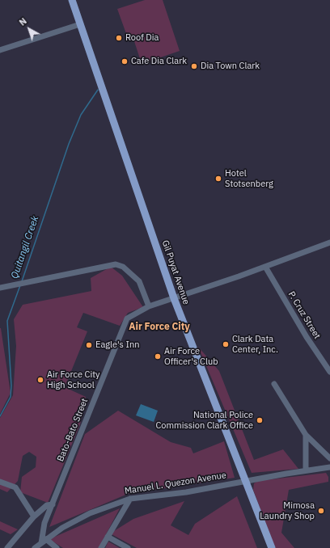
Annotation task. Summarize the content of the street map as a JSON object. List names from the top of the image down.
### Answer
{
  "streets": {
    "main road": ["Gil Puyat Avenue"],
    "street": ["P. Cruz Street", "Bato-Bato Street", "Manuel L. Quezon Avenue"]
  },
  "crossings": [
    ["Gil Puyat Avenue", "Bato-Bato Street"],
    ["Gil Puyat Avenue", "Manuel L. Quezon Avenue"],
    ["P. Cruz Street", "Bato-Bato Street"],
    ["Bato-Bato Street", "Manuel L. Quezon Avenue"]
  ],
  "districts": ["Air Force City"],
  "water": ["Quitangil Creek"],
  "places": [
    "Roof Dia",
    "Cafe Dia Clark",
    "Dia Town Clark",
    "Hotel Stotsenberg",
    "Clark Data Center, Inc.",
    "Eagle's Inn",
    "Air Force Officer's Club",
    "Air Force City High School",
    "National Police Commission Clark Office",
    "Mimosa Laundry Shop"
  ],
  "north": "top left"
}
